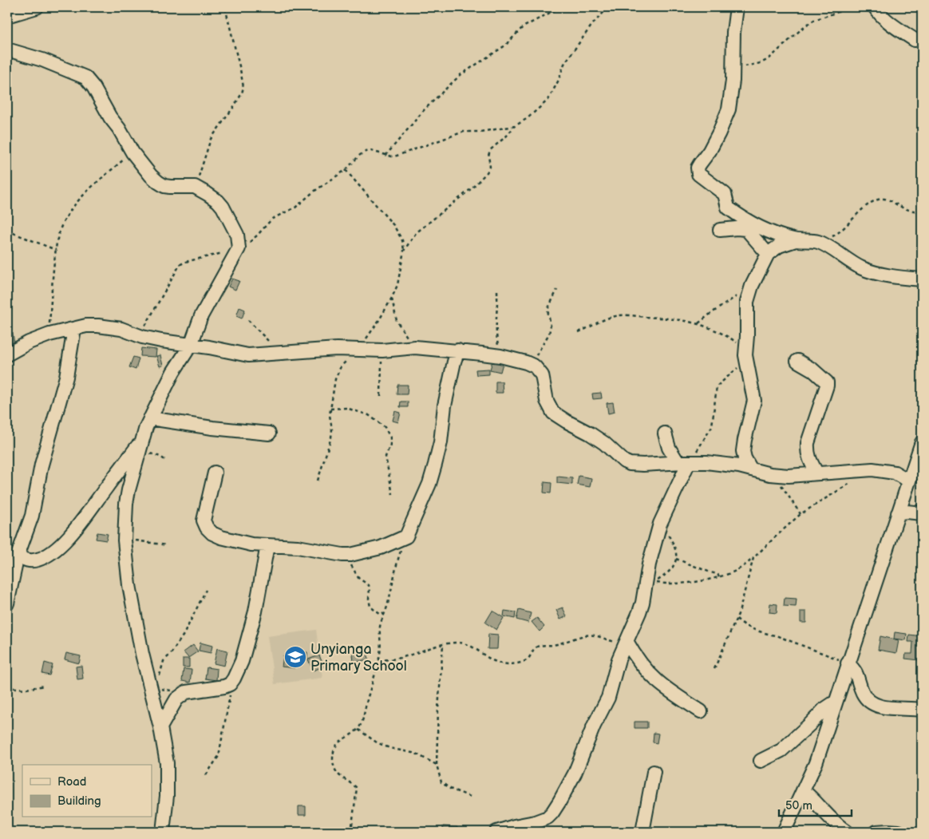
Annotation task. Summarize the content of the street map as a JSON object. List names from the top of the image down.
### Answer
{
  "places": {
    "school or university": ["Unyianga Primary School"]
  },
  "legend": ["Road", "Building"],
  "scale_bar": "50 m"
}
